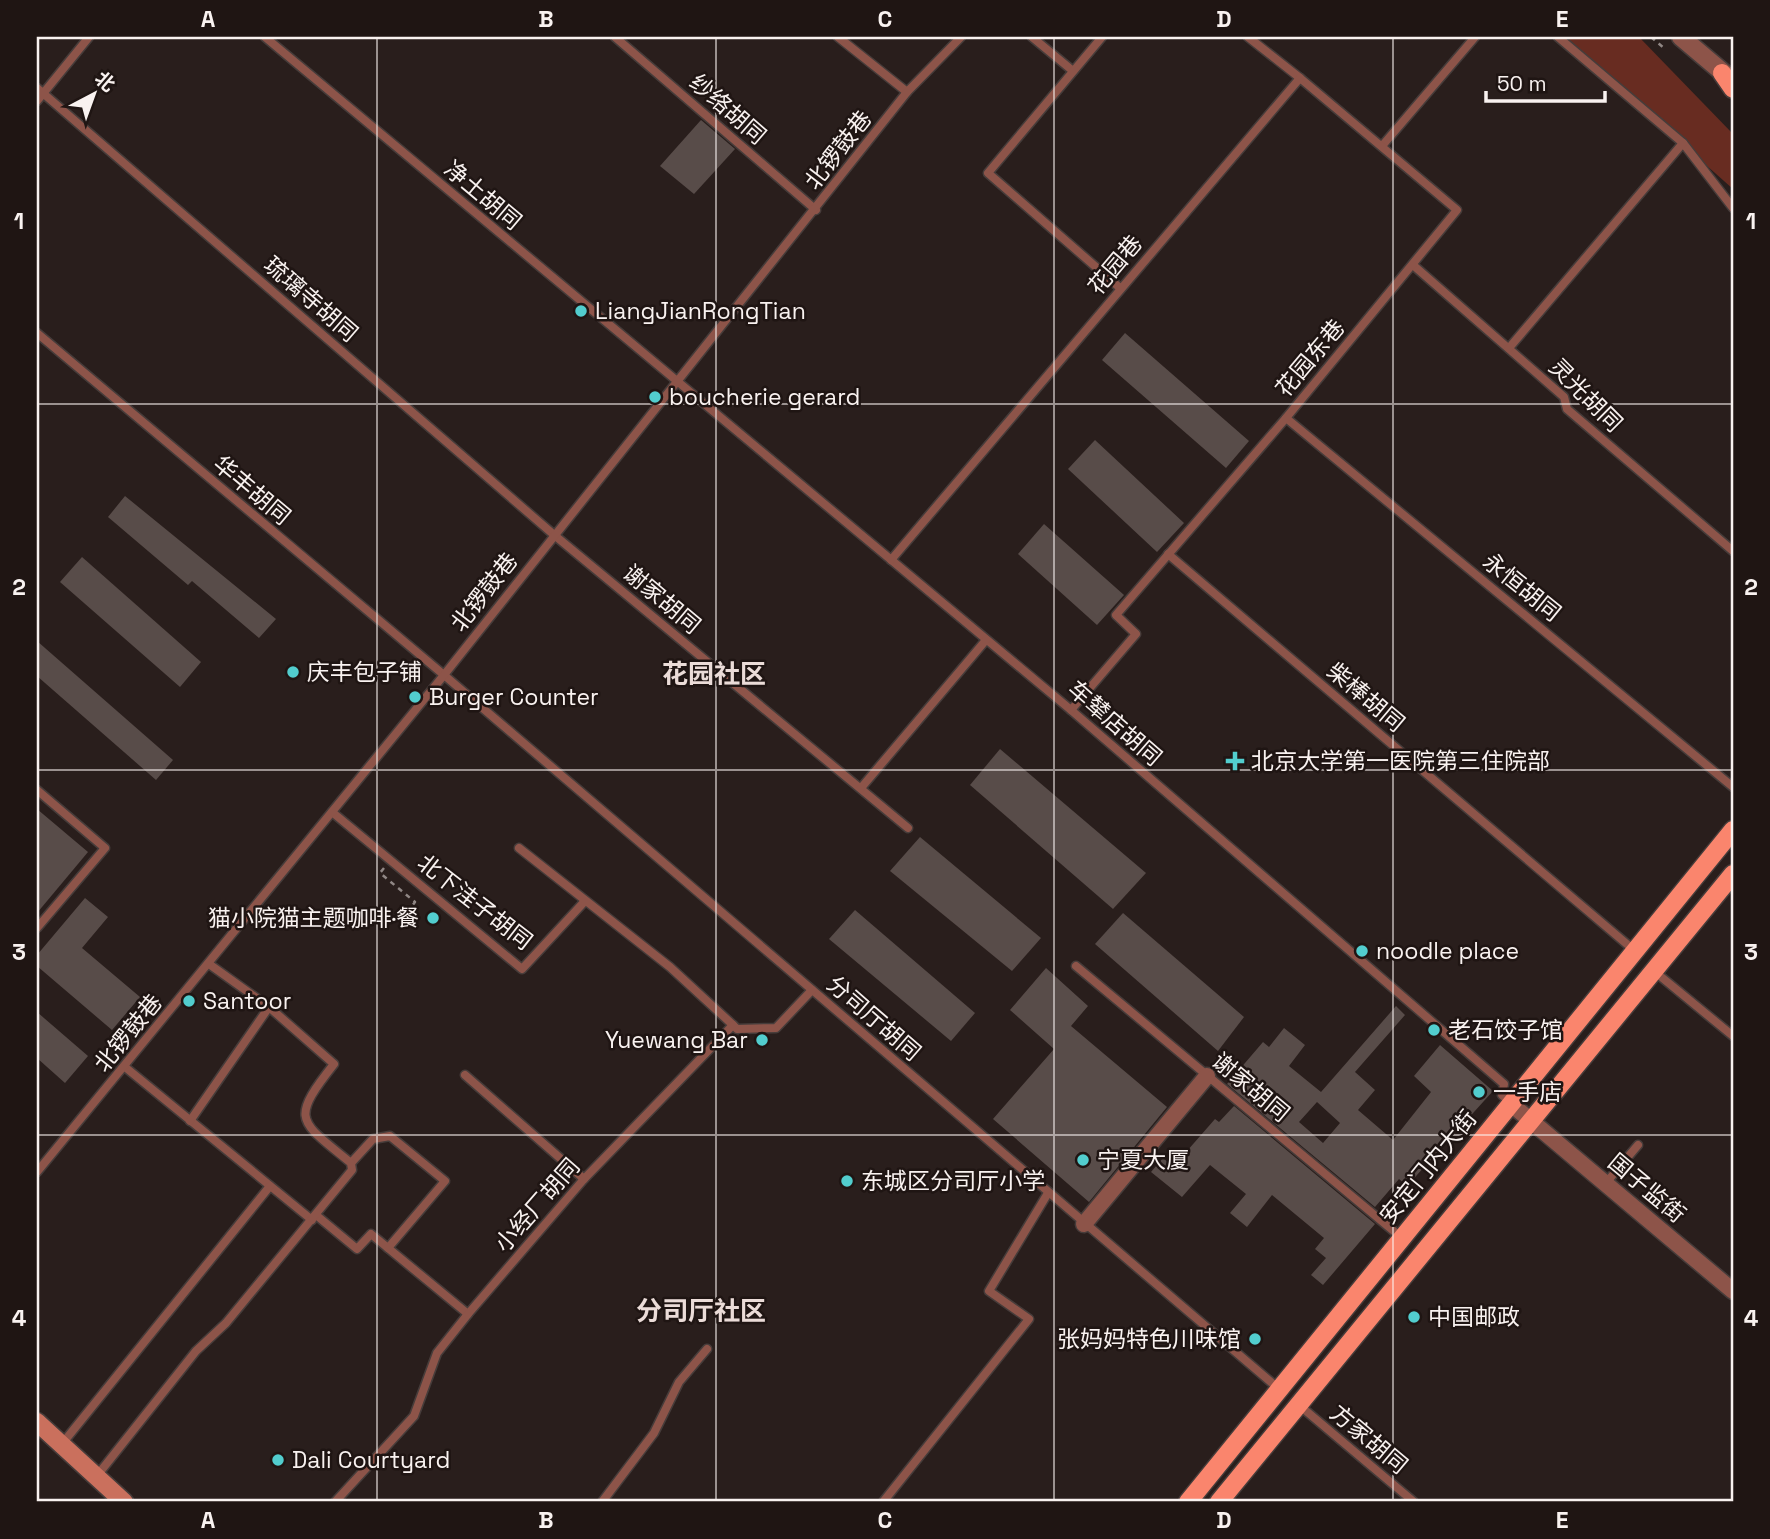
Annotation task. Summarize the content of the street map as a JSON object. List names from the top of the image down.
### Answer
{
  "streets": {
    "main road": ["安定门内大街"],
    "street": ["国子监街"],
    "lane": [
      "纱络胡同",
      "北锣鼓巷",
      "净土胡同",
      "花园巷",
      "琉璃寺胡同",
      "花园东巷",
      "灵光胡同",
      "华丰胡同",
      "永恒胡同",
      "谢家胡同",
      "柴棒胡同",
      "车辇店胡同",
      "北下洼子胡同",
      "分司厅胡同",
      "小经厂胡同",
      "方家胡同"
    ]
  },
  "crossings": [
    ["纱络胡同", "北锣鼓巷"],
    ["北锣鼓巷", "净土胡同"],
    ["北锣鼓巷", "琉璃寺胡同"],
    ["北锣鼓巷", "华丰胡同"],
    ["北锣鼓巷", "谢家胡同"],
    ["北锣鼓巷", "车辇店胡同"],
    ["北锣鼓巷", "北下洼子胡同"],
    ["北锣鼓巷", "分司厅胡同"],
    ["净土胡同", "车辇店胡同"],
    ["花园巷", "车辇店胡同"],
    ["琉璃寺胡同", "谢家胡同"],
    ["花园东巷", "灵光胡同"],
    ["花园东巷", "永恒胡同"],
    ["花园东巷", "柴棒胡同"],
    ["花园东巷", "车辇店胡同"],
    ["华丰胡同", "分司厅胡同"],
    ["谢家胡同", "安定门内大街"],
    ["柴棒胡同", "安定门内大街"],
    ["车辇店胡同", "安定门内大街"],
    ["车辇店胡同", "国子监街"],
    ["分司厅胡同", "安定门内大街"],
    ["安定门内大街", "国子监街"]
  ],
  "districts": ["花园社区", "分司厅社区"],
  "places": {
    "other": [
      "LiangJianRongTian",
      "boucherie gerard",
      "庆丰包子铺",
      "Burger Counter",
      "猫小院猫主题咖啡·餐",
      "noodle place",
      "Santoor",
      "老石饺子馆",
      "Yuewang Bar",
      "一手店",
      "宁夏大厦",
      "东城区分司厅小学",
      "中国邮政",
      "张妈妈特色川味馆",
      "Dali Courtyard"
    ],
    "health": ["北京大学第一医院第三住院部"]
  },
  "scale_bar": "50 m",
  "north": "top right",
  "grid": {
    "columns": [
      "A",
      "B",
      "C",
      "D",
      "E"
    ],
    "rows": [
      "1",
      "2",
      "3",
      "4"
    ]
  }
}
